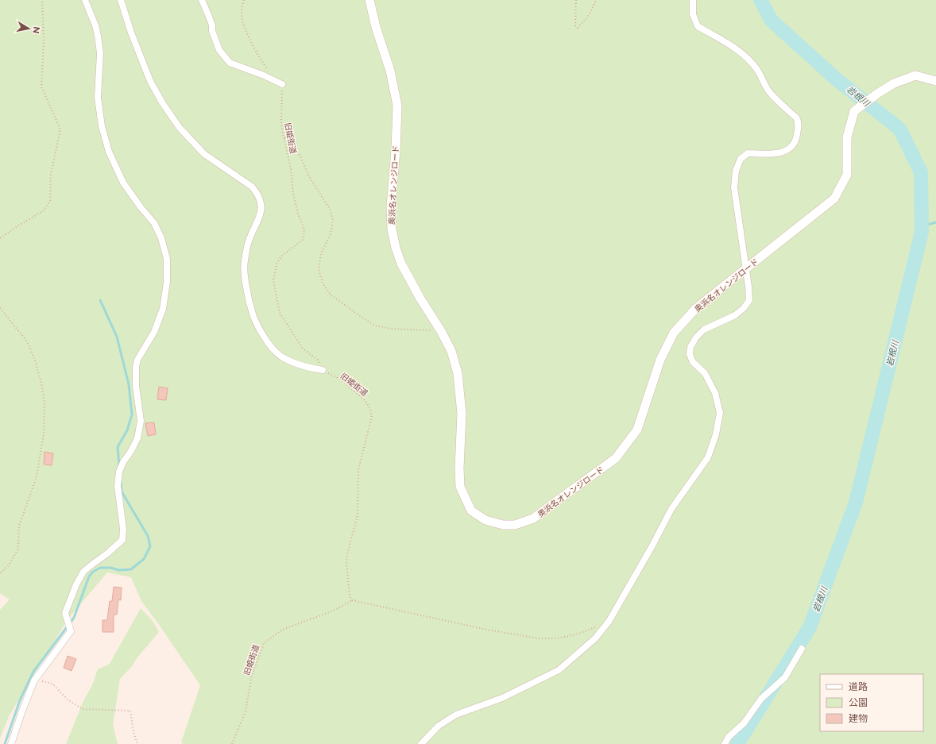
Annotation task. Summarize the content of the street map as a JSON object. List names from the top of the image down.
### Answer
{
  "streets": {
    "street": ["奥浜名オレンジロード"],
    "path": ["旧姫街道"]
  },
  "water": ["岩根川"],
  "legend": ["道路", "公園", "建物"],
  "north": "right"
}
